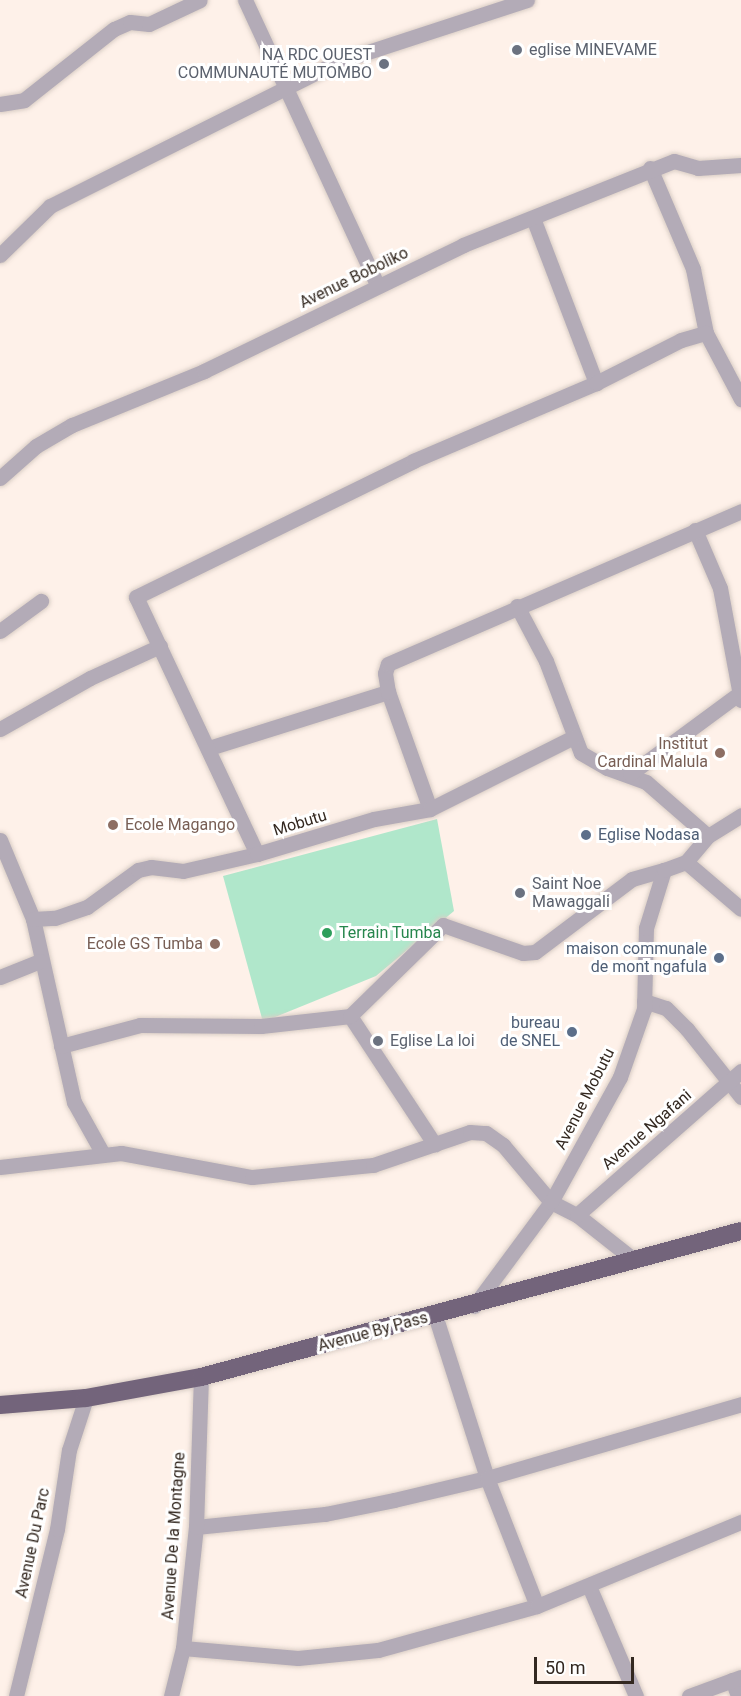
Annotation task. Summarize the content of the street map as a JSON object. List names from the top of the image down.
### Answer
{
  "streets": {
    "highway": ["Avenue By Pass"],
    "street": [
      "Avenue Boboliko",
      "Mobutu",
      "Avenue Mobutu",
      "Avenue Ngafani",
      "Avenue De la Montagne",
      "Avenue Du Parc"
    ]
  },
  "crossings": [
    ["Avenue Mobutu", "Avenue By Pass"],
    ["Avenue By Pass", "Avenue De la Montagne"],
    ["Avenue By Pass", "Avenue Du Parc"]
  ],
  "places": [
    "eglise MINEVAME",
    "NA RDC OUEST COMMUNAUTÉ MUTOMBO",
    "Institut Cardinal Malula",
    "Ecole Magango",
    "Eglise Nodasa",
    "Saint Noe Mawaggali",
    "Terrain Tumba",
    "Ecole GS Tumba",
    "maison communale de mont ngafula",
    "bureau de SNEL",
    "Eglise La loi"
  ],
  "scale_bar": "50 m"
}
